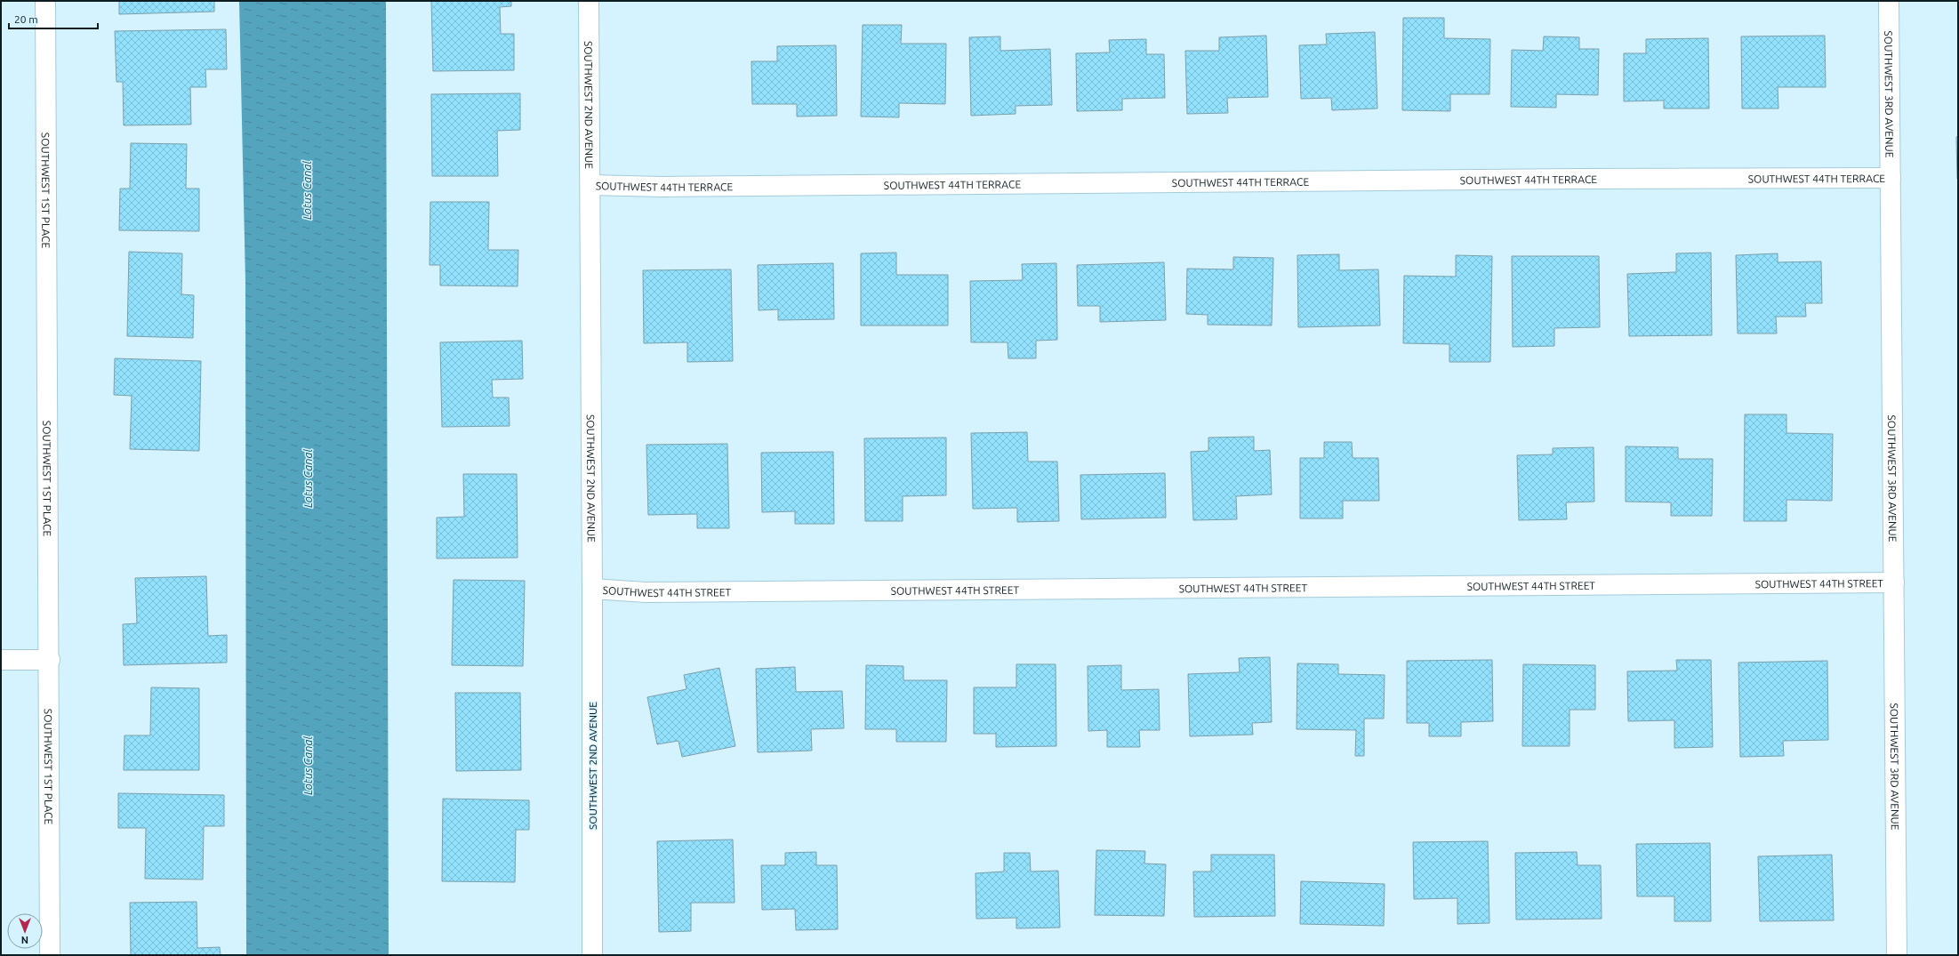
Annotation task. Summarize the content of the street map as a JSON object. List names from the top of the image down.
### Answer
{
  "streets": {
    "street": [
      "SOUTHWEST 3RD AVENUE",
      "SOUTHWEST 2ND AVENUE",
      "SOUTHWEST 44TH TERRACE",
      "SOUTHWEST 1ST PLACE",
      "SOUTHWEST 44TH STREET"
    ]
  },
  "crossings": [
    ["SOUTHWEST 3RD AVENUE", "SOUTHWEST 44TH TERRACE"],
    ["SOUTHWEST 3RD AVENUE", "SOUTHWEST 44TH STREET"],
    ["SOUTHWEST 2ND AVENUE", "SOUTHWEST 44TH TERRACE"],
    ["SOUTHWEST 2ND AVENUE", "SOUTHWEST 44TH STREET"]
  ],
  "water": ["Lotus Canal"],
  "scale_bar": "20 m",
  "north": "bottom"
}
